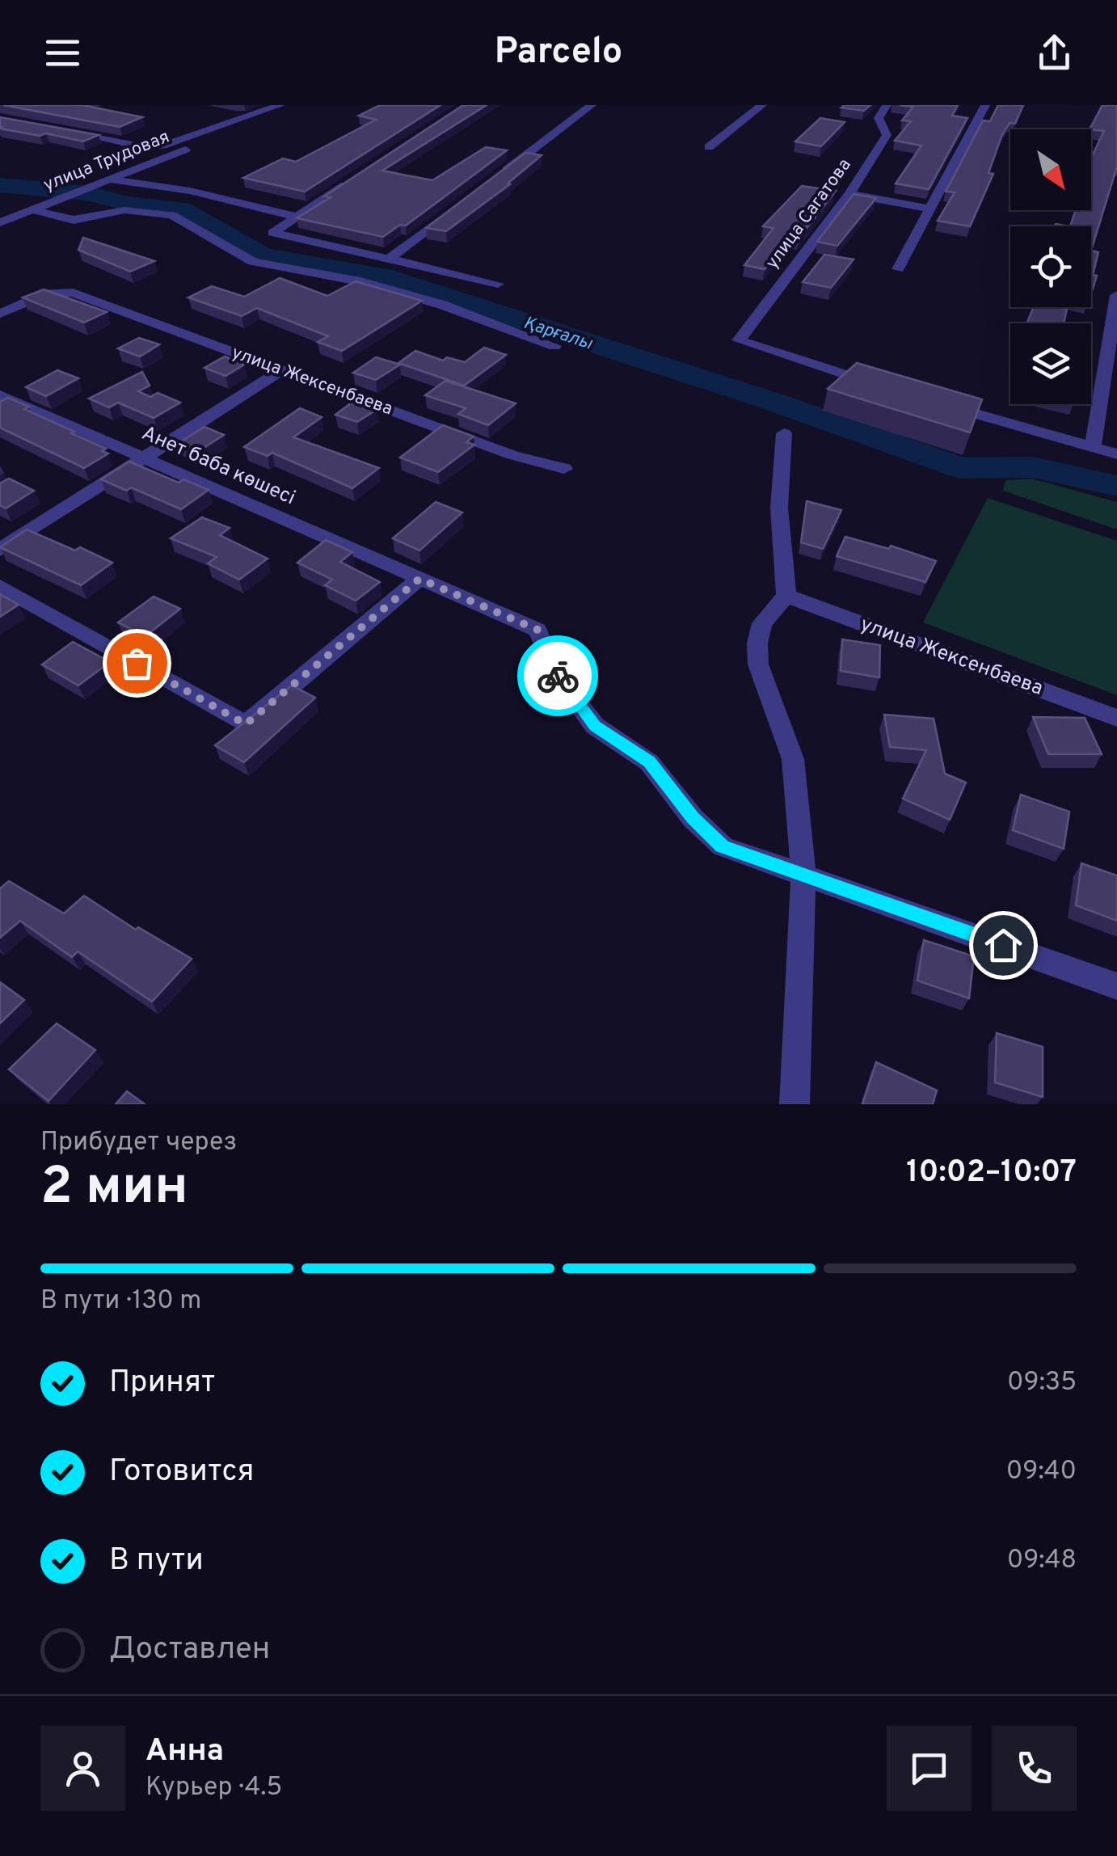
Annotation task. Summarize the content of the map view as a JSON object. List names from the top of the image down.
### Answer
{
  "streets": {
    "street": [
      "улица Трудовая",
      "улица Сагатова",
      "улица Жексенбаева",
      "Анет баба көшесі"
    ]
  },
  "water": ["Қарғалы"],
  "north": "bottom right",
  "page": {
    "header": "Parcelo",
    "heading": ["2 мин", "Прибудет через", "10:02–10:07"],
    "panel": ["Анна", "Курьер · 4.5"],
    "bar": "В пути · 130 m",
    "list": [
      ["Принят", "09:35"],
      ["Готовится", "09:40"],
      ["В пути", "09:48"],
      "Доставлен"
    ]
  }
}
